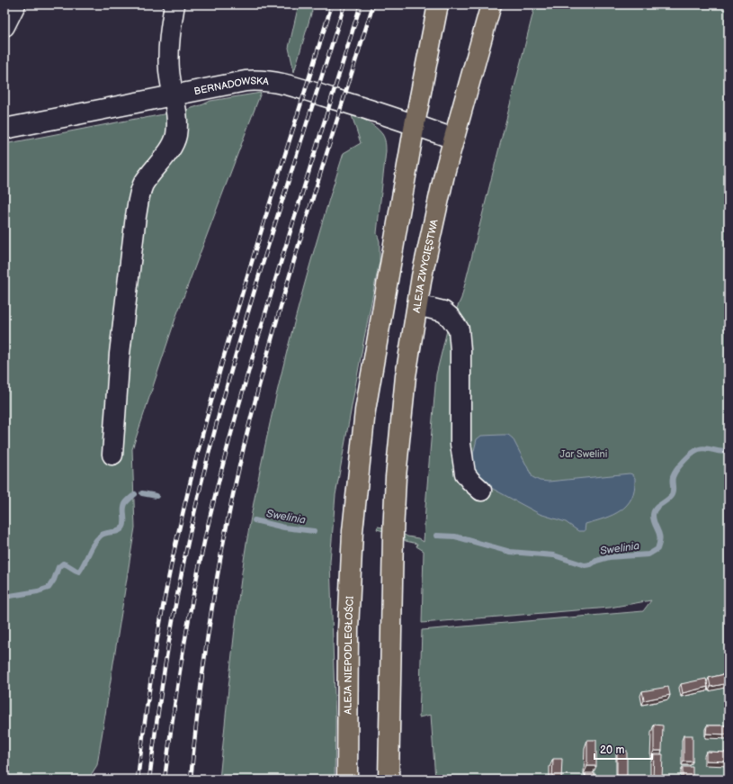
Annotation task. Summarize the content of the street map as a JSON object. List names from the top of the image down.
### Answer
{
  "streets": {
    "main road": ["ALEJA ZWYCIĘSTWA", "ALEJA NIEPODLEGŁOŚCI"],
    "street": ["BERNADOWSKA"]
  },
  "crossings": [
    ["BERNADOWSKA", "ALEJA ZWYCIĘSTWA"],
    ["BERNADOWSKA", "ALEJA NIEPODLEGŁOŚCI"]
  ],
  "water": ["Swelinia"],
  "parks": ["Jar Swelini"],
  "scale_bar": "20 m"
}
